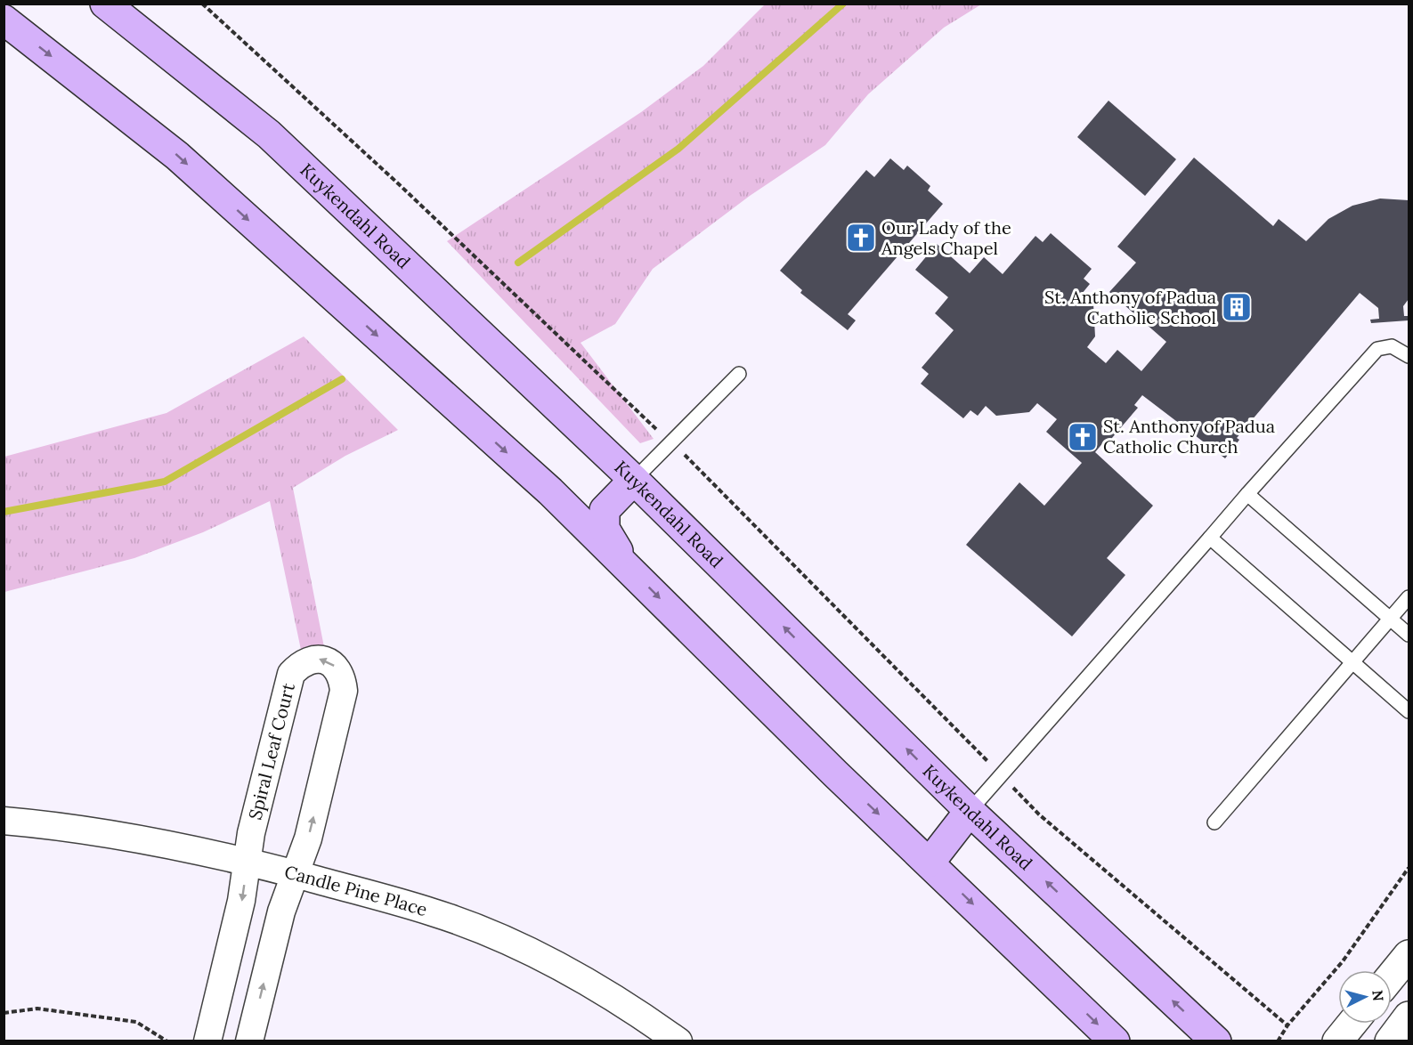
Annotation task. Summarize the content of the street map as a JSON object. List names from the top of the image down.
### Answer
{
  "streets": {
    "main road": ["Kuykendahl Road"],
    "street": ["Spiral Leaf Court", "Candle Pine Place"]
  },
  "crossings": [
    ["Spiral Leaf Court", "Candle Pine Place"]
  ],
  "places": {
    "church": ["Our Lady of the Angels Chapel", "St. Anthony of Padua Catholic Church"],
    "building": ["St. Anthony of Padua Catholic School"]
  },
  "north": "right"
}
